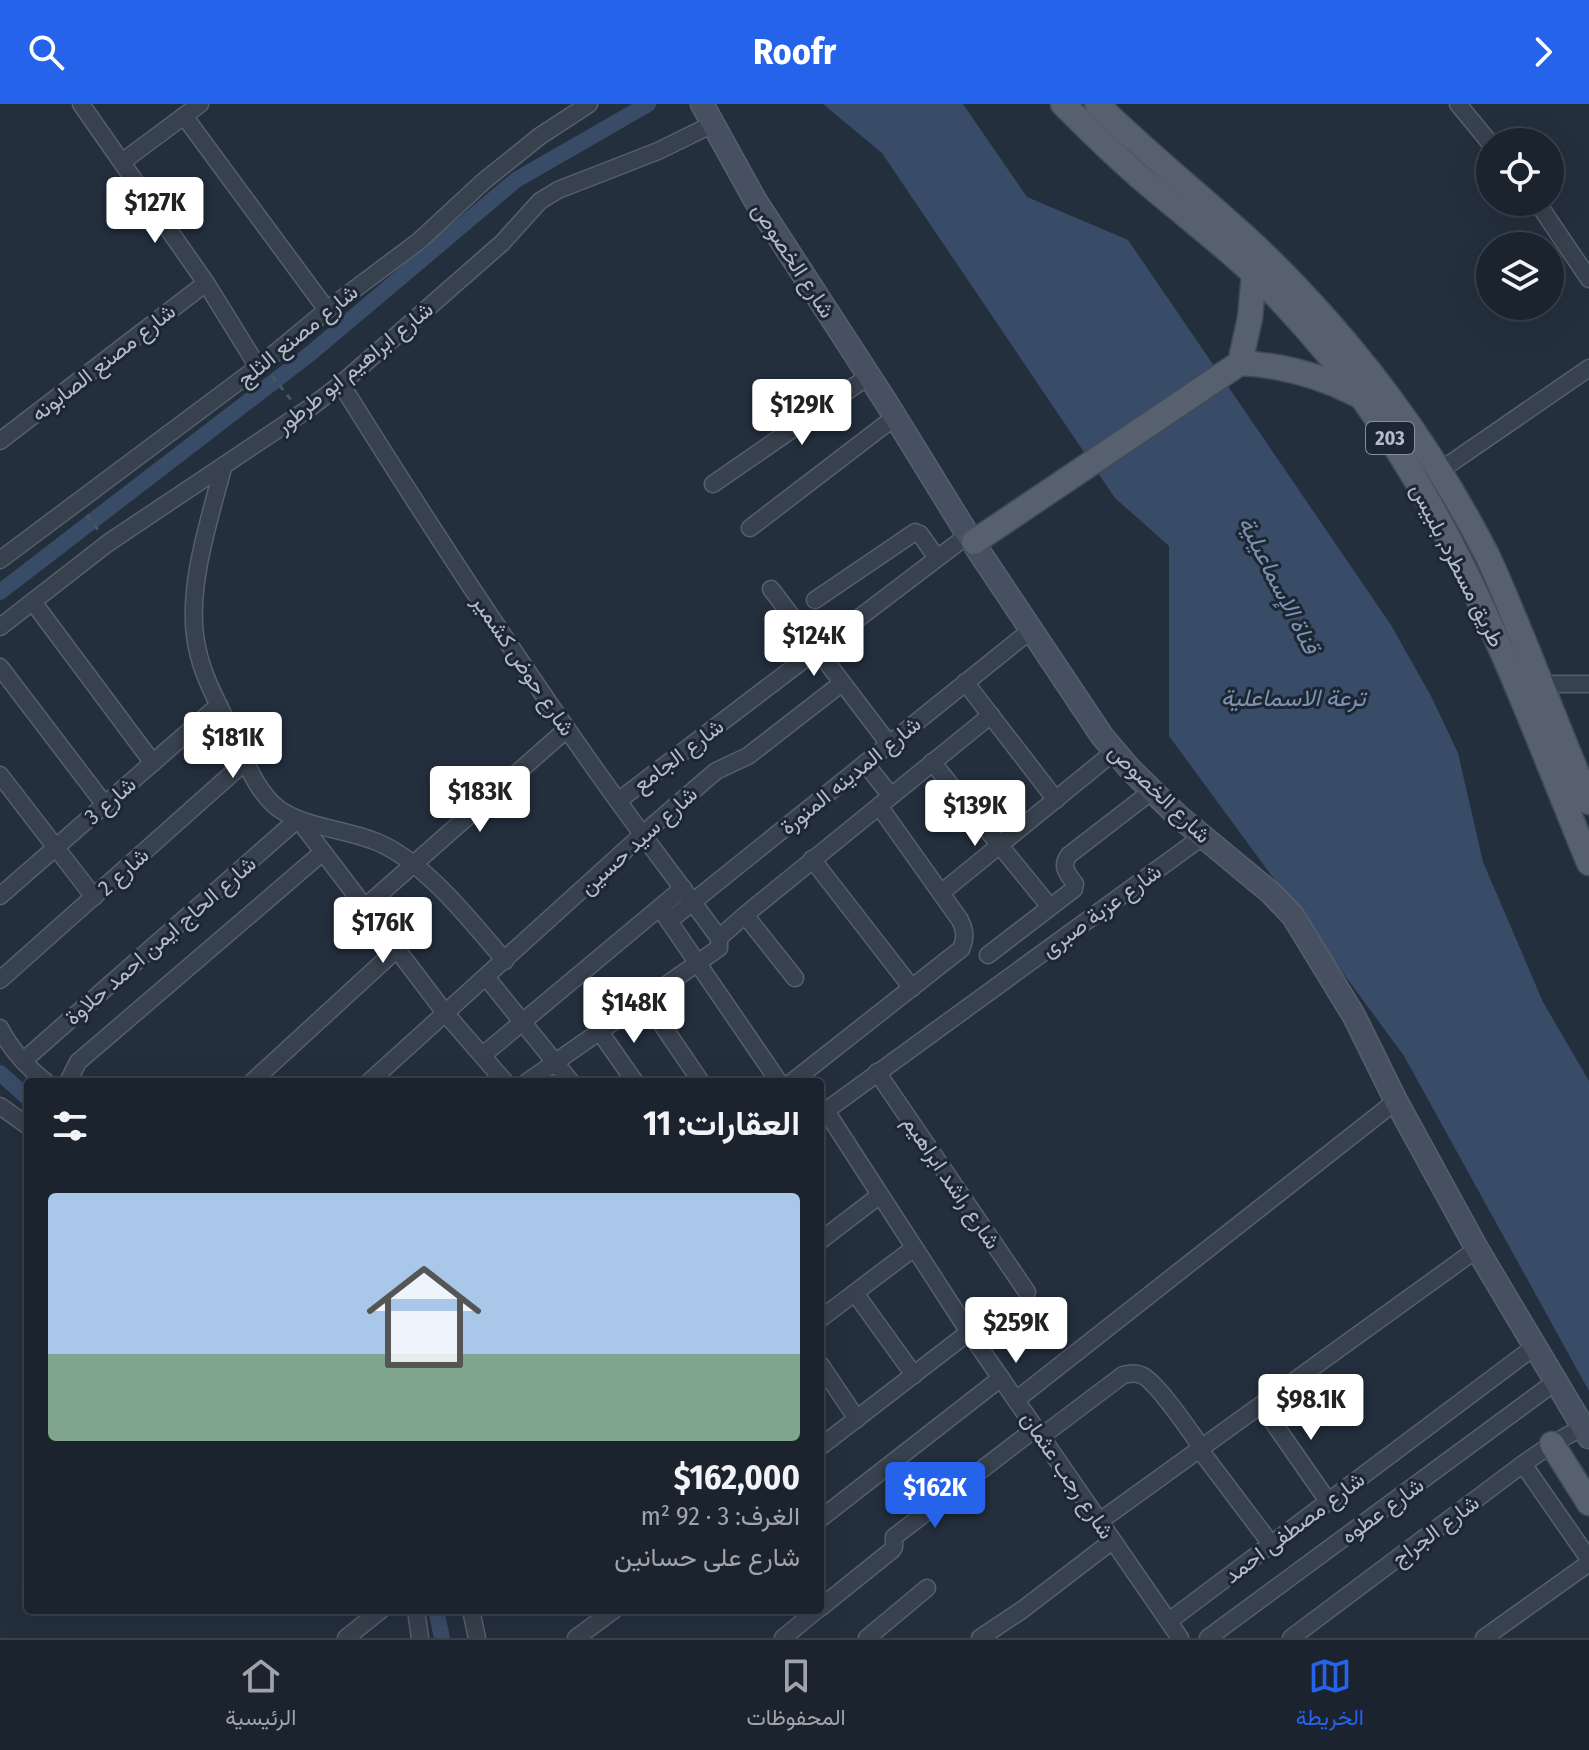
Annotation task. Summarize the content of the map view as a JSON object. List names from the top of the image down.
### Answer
{
  "streets": {
    "main road": ["شارع الخصوص", "203", "طريق مسطرد, بلبيس"],
    "street": [
      "شارع مصنع الثلج",
      "شارع مصنع الصابونه",
      "شارع ابراهيم ابو طرطور",
      "شارع حوض كشمير",
      "شارع الجامع",
      "شارع المدينه المنورة",
      "شارع 3",
      "شارع سيد حسين",
      "شارع 2",
      "شارع عزبة صبرى",
      "شارع الحاج ايمن احمد حلاوة",
      "شارع راشد ابراهيم",
      "شارع رجب عثمان",
      "شارع عطوه",
      "شارع مصطفى احمد",
      "شارع الجراج"
    ]
  },
  "crossings": [
    ["شارع الخصوص", "شارع ابراهيم ابو طرطور"],
    ["شارع الخصوص", "شارع الجامع"],
    ["شارع الخصوص", "شارع المدينه المنورة"],
    ["شارع الخصوص", "شارع عزبة صبرى"],
    ["شارع الخصوص", "شارع عطوه"],
    ["شارع الخصوص", "شارع مصطفى احمد"],
    ["شارع الخصوص", "شارع الجراج"],
    ["شارع ابراهيم ابو طرطور", "شارع حوض كشمير"],
    ["شارع حوض كشمير", "شارع الجامع"],
    ["شارع حوض كشمير", "شارع المدينه المنورة"],
    ["شارع حوض كشمير", "شارع سيد حسين"],
    ["شارع عزبة صبرى", "شارع راشد ابراهيم"],
    ["شارع رجب عثمان", "شارع مصطفى احمد"]
  ],
  "water": ["قناة الإسماعيلية", "ترعة الاسماعلية"],
  "page": {
    "header": "Roofr",
    "price": [
      "$127K",
      "$129K",
      "$124K",
      "$181K",
      "$183K",
      "$139K",
      "$176K",
      "$148K",
      "$259K",
      "$98.1K",
      "$162K"
    ],
    "heading": "العقارات: 11",
    "list": [
      {
        "name": "$162,000",
        "note": "الغرف: 3 · 92 m² · شارع على حسانين"
      }
    ],
    "tabs": ["الخريطة", "المحفوظات", "الرئيسية"]
  }
}
